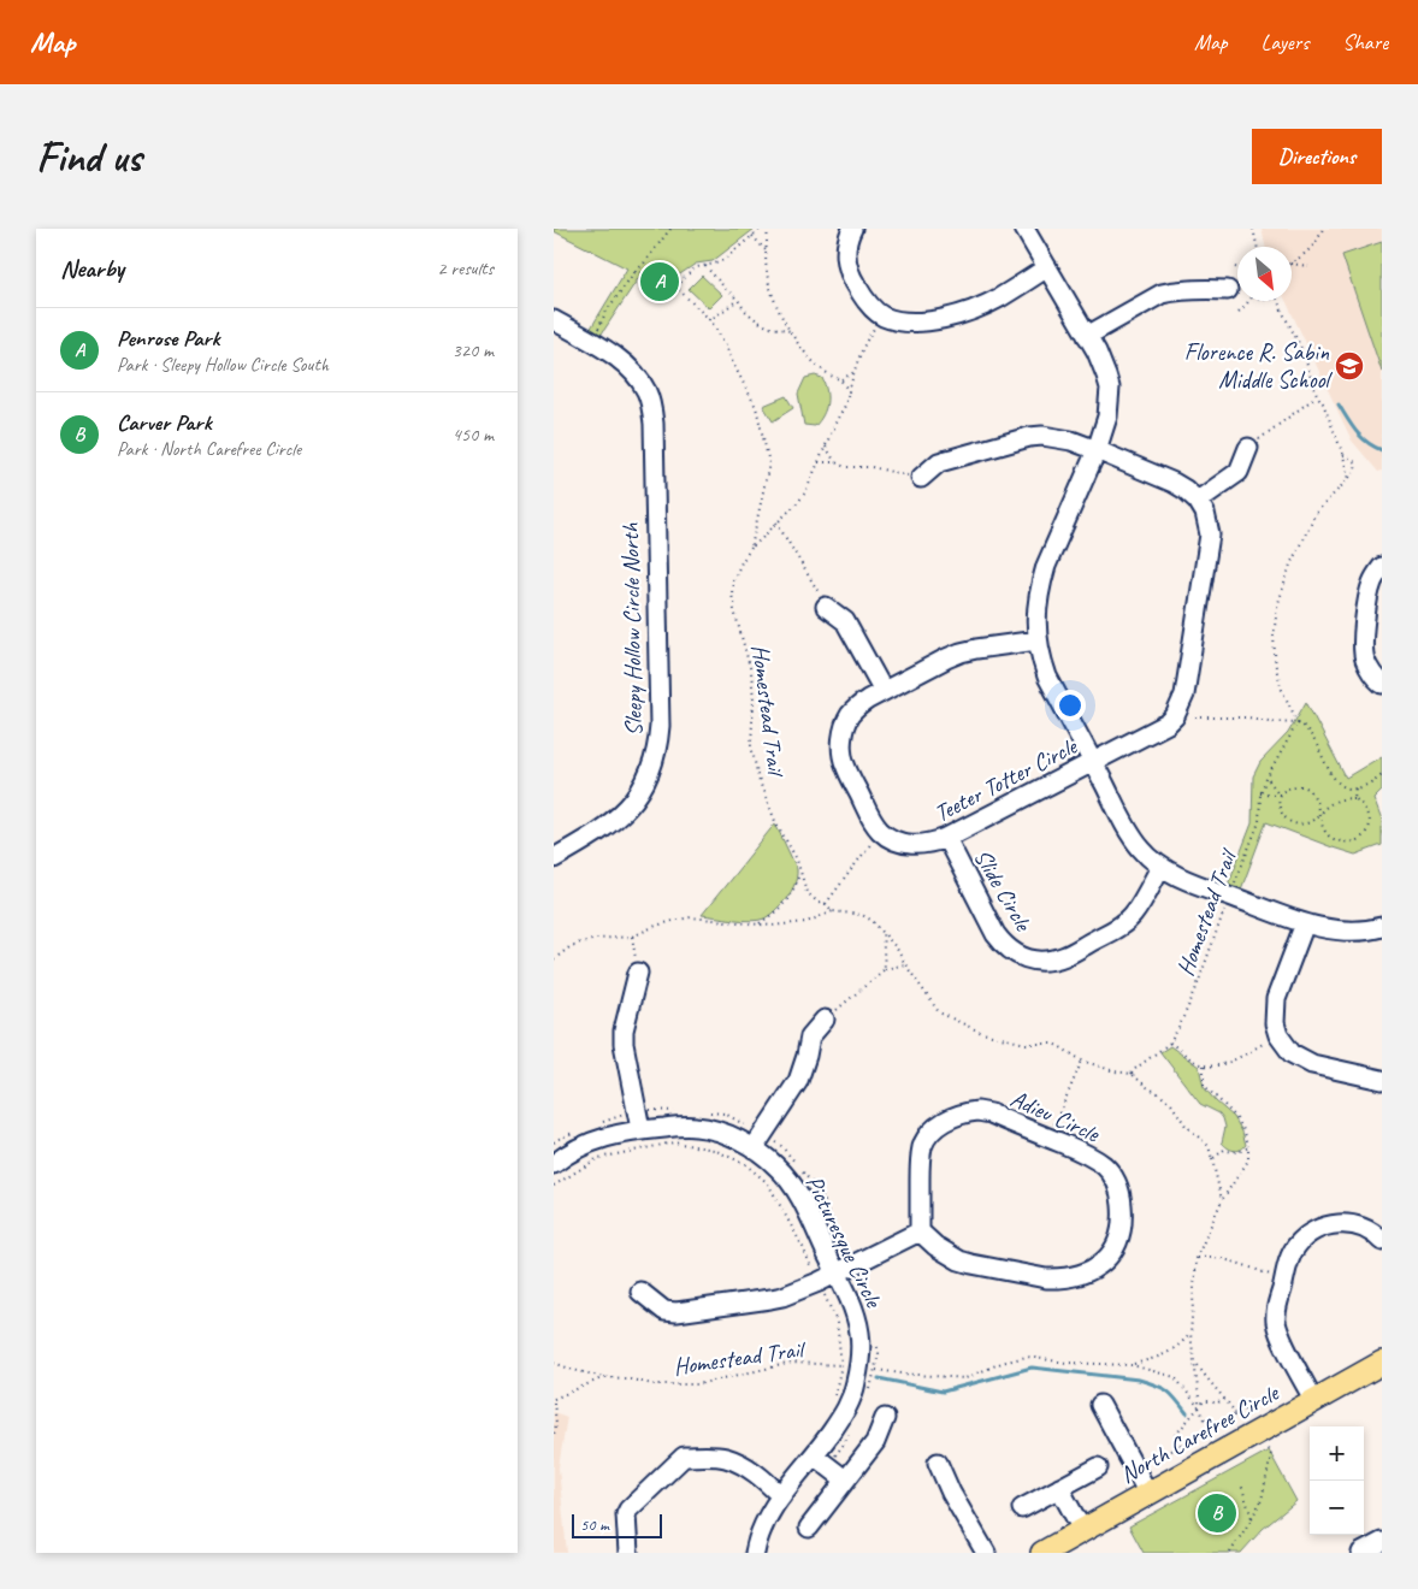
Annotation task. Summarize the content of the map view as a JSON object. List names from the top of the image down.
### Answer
{
  "streets": {
    "main road": ["North Carefree Circle"],
    "street": [
      "Sleepy Hollow Circle North",
      "Teeter Totter Circle",
      "Slide Circle",
      "Adieu Circle",
      "Picturesque Circle"
    ],
    "path": ["Homestead Trail"]
  },
  "crossings": [
    ["Teeter Totter Circle", "Slide Circle"]
  ],
  "places": {
    "school or university": ["Florence R. Sabin Middle School"]
  },
  "scale_bar": "50 m",
  "north": "bottom right",
  "page": {
    "header": "Map",
    "nav": ["Map", "Layers", "Share"],
    "buttons": "Directions",
    "title": "Find us",
    "heading": ["Nearby", "2 results"],
    "pins": ["A", "B"],
    "list": [
      {
        "mark": "A",
        "name": "Penrose Park",
        "note": "Park · Sleepy Hollow Circle South",
        "value": "320 m"
      },
      {
        "mark": "B",
        "name": "Carver Park",
        "note": "Park · North Carefree Circle",
        "value": "450 m"
      }
    ],
    "map_buttons": ["+", "−"],
    "scale": "50 m"
  }
}
